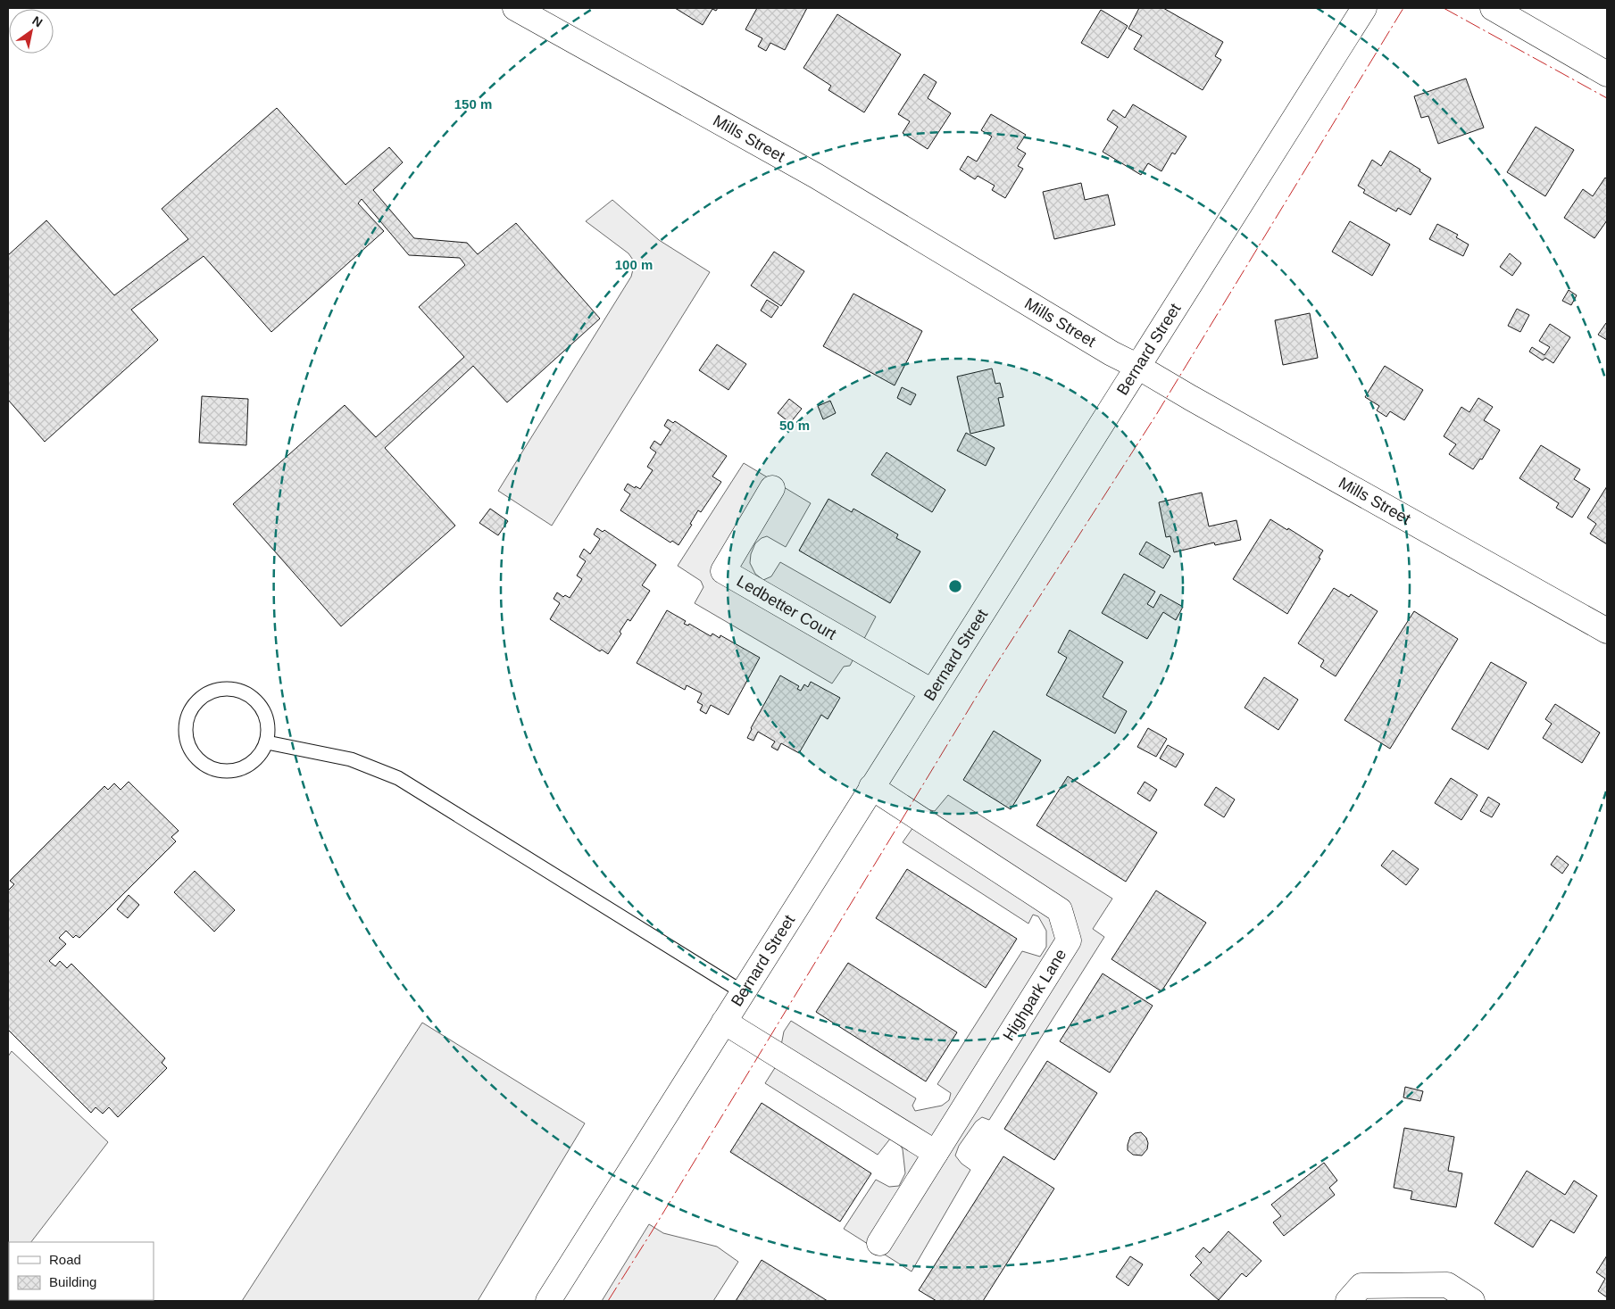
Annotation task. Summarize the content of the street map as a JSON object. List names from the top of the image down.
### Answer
{
  "streets": {
    "street": [
      "Mills Street",
      "Bernard Street",
      "Ledbetter Court",
      "Highpark Lane"
    ]
  },
  "crossings": [
    ["Mills Street", "Bernard Street"],
    ["Bernard Street", "Ledbetter Court"],
    ["Bernard Street", "Highpark Lane"]
  ],
  "legend": ["Road", "Building"],
  "north": "top right",
  "rings": ["150 m", "100 m", "50 m"]
}
